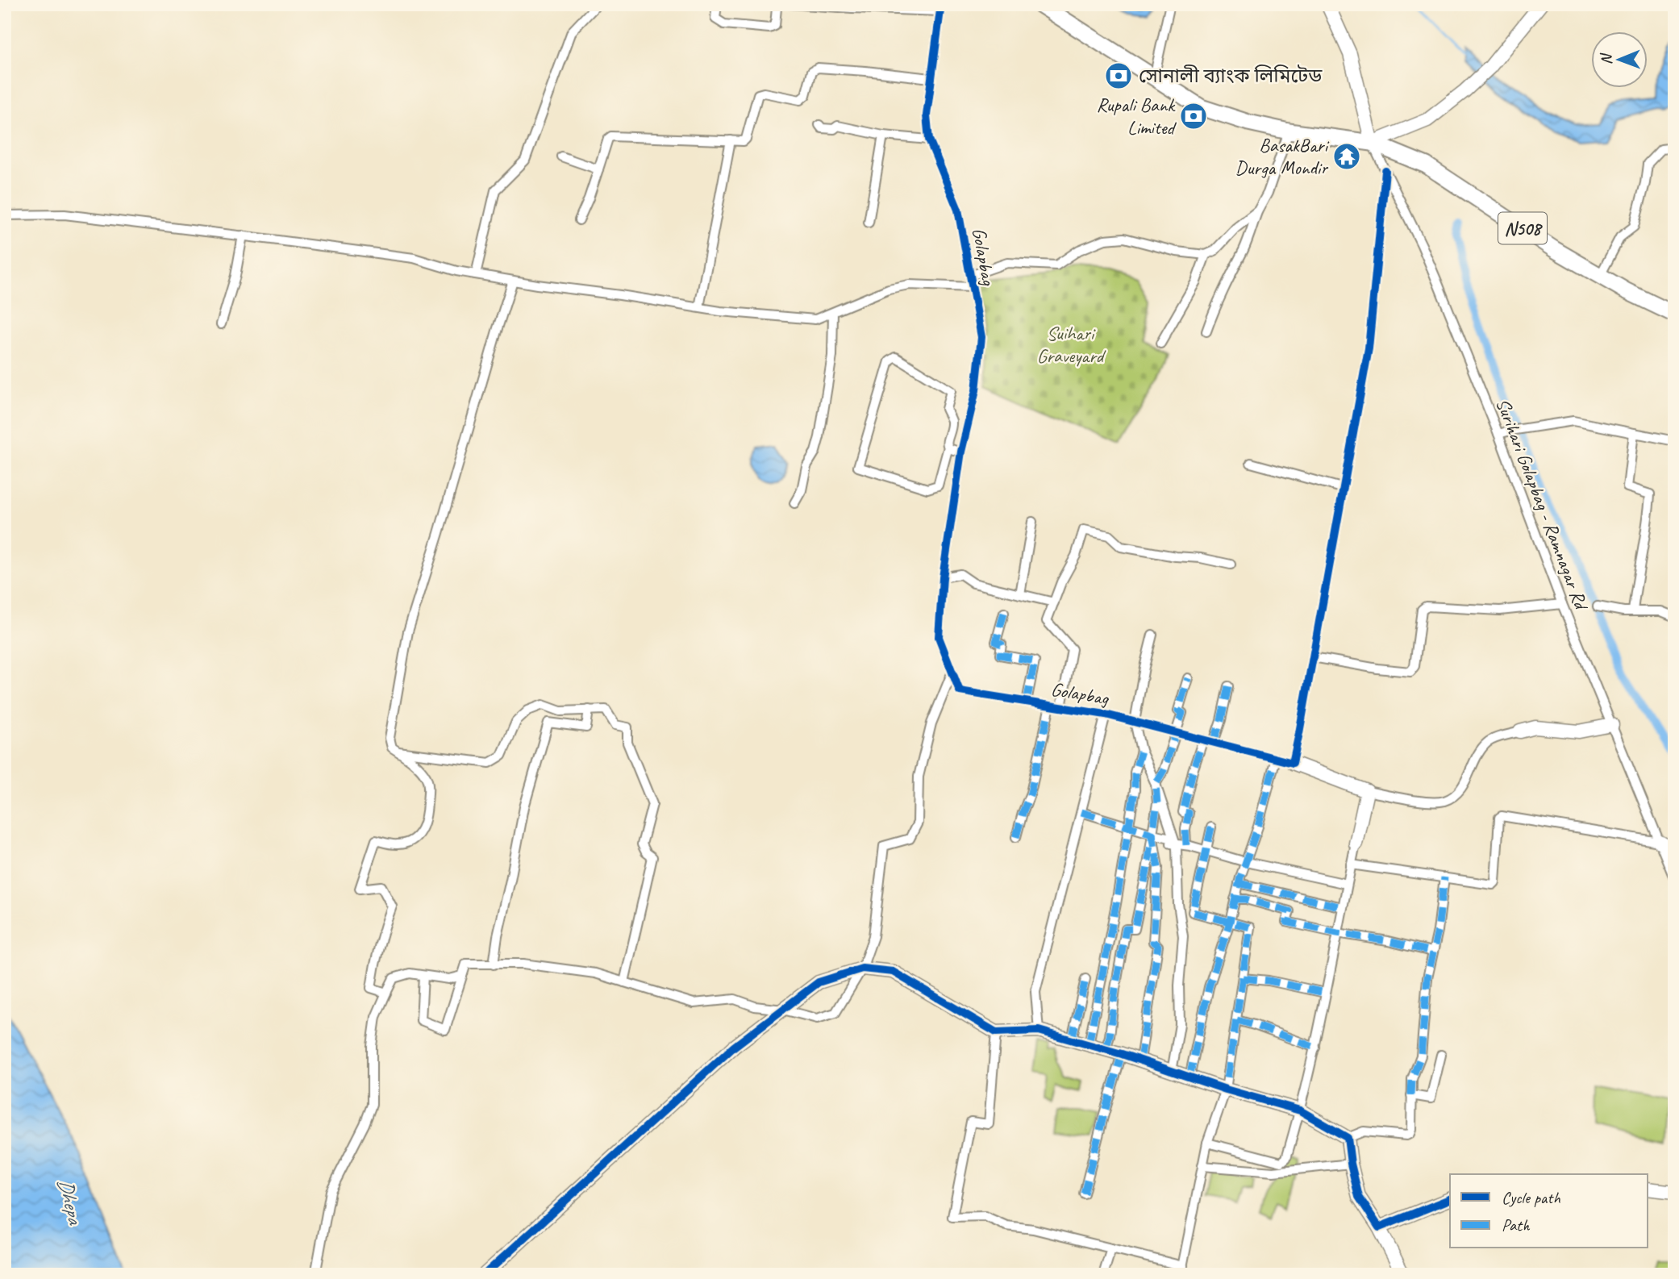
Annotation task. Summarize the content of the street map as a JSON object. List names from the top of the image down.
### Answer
{
  "streets": {
    "highway": ["N508"],
    "street": ["Golapbag", "Surihari Golapbag - Ramnagar Rd"]
  },
  "crossings": [
    ["N508", "Surihari Golapbag - Ramnagar Rd"]
  ],
  "water": ["Dhepa"],
  "parks": ["Suihari Graveyard"],
  "places": {
    "bank": ["সোনালী ব্যাংক লিমিটেড", "Rupali Bank Limited"],
    "temple": ["BasakBari Durga Mondir"]
  },
  "legend": ["Cycle path", "Path"],
  "north": "left"
}
